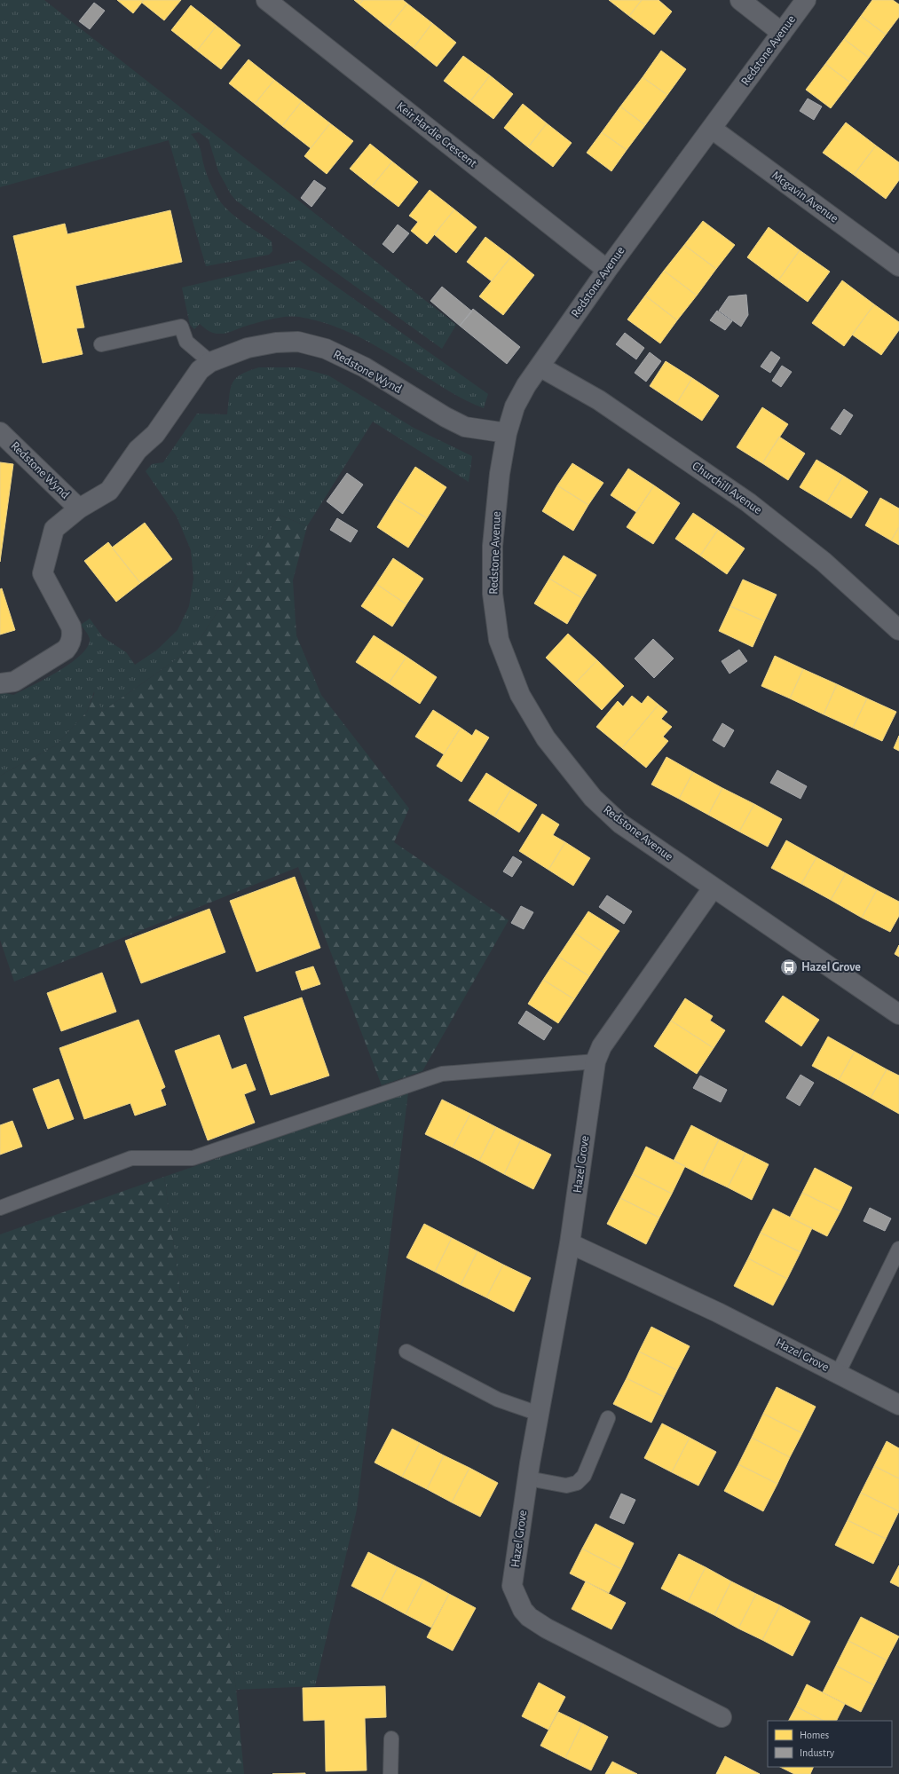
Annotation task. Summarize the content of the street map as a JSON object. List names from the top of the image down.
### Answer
{
  "streets": {
    "street": [
      "Redstone Avenue",
      "Keir Hardie Crescent",
      "Mcgavin Avenue",
      "Redstone Wynd",
      "Churchill Avenue",
      "Hazel Grove"
    ]
  },
  "crossings": [
    ["Redstone Avenue", "Keir Hardie Crescent"],
    ["Redstone Avenue", "Mcgavin Avenue"],
    ["Redstone Avenue", "Redstone Wynd"],
    ["Redstone Avenue", "Churchill Avenue"],
    ["Redstone Avenue", "Hazel Grove"]
  ],
  "places": {
    "bus stop": ["Hazel Grove"]
  },
  "legend": ["Homes", "Industry"]
}
